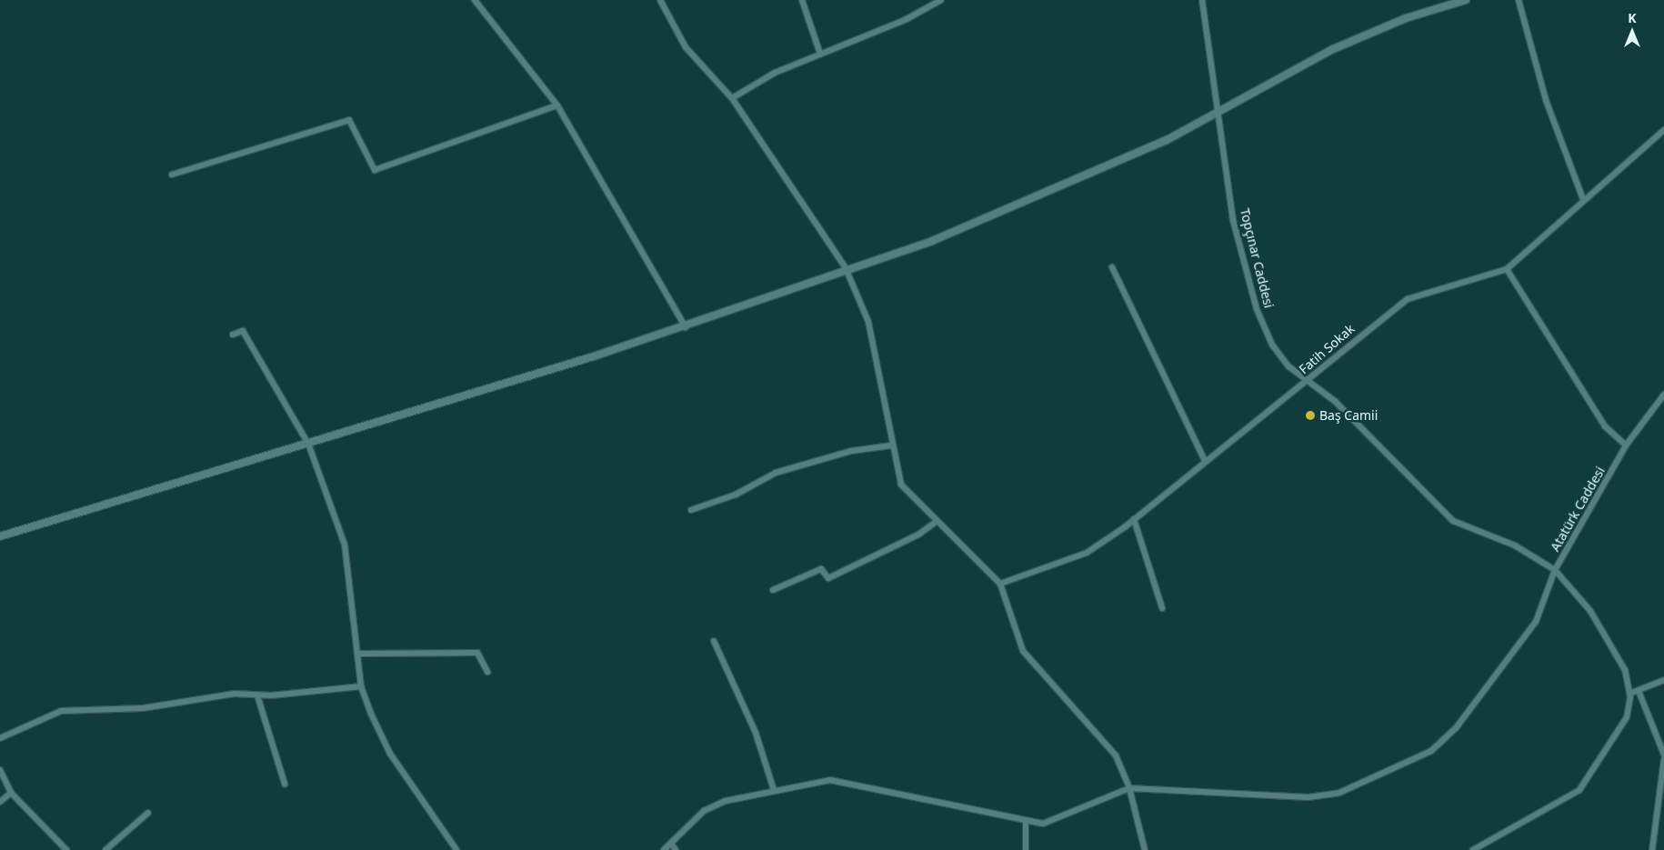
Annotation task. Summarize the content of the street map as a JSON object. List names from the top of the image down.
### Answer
{
  "streets": {
    "street": ["Topçınar Caddesi", "Fatih Sokak", "Atatürk Caddesi"]
  },
  "crossings": [
    ["Topçınar Caddesi", "Fatih Sokak"],
    ["Topçınar Caddesi", "Atatürk Caddesi"]
  ],
  "places": ["Baş Camii"],
  "north": "top"
}
